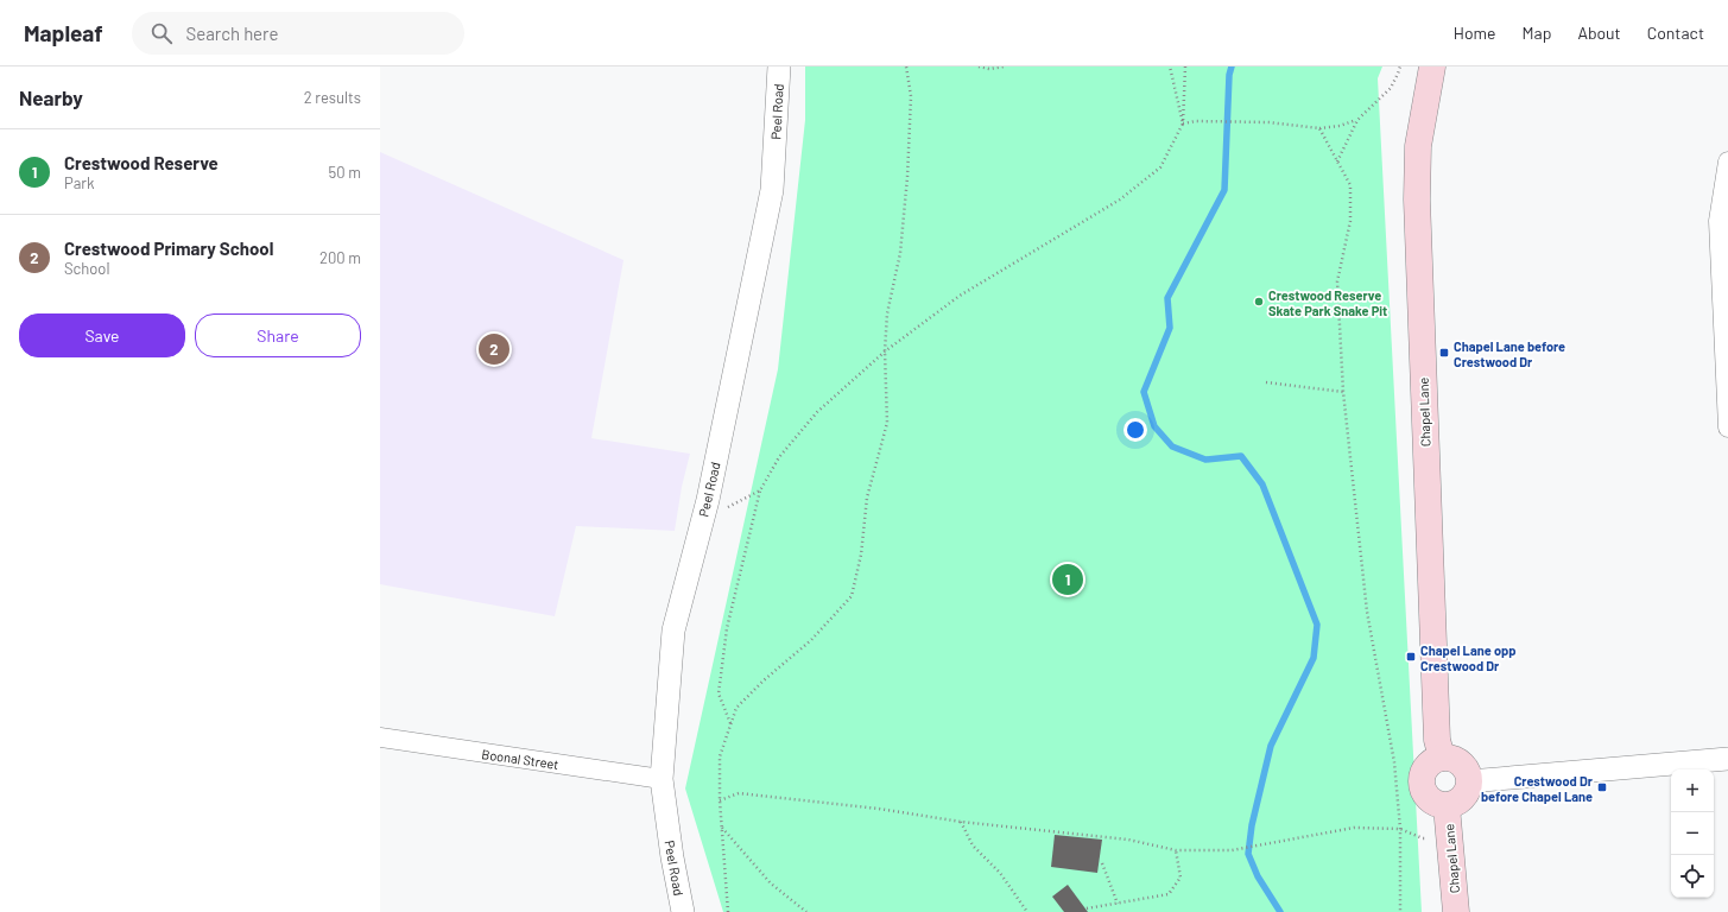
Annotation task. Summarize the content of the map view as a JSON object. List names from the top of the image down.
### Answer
{
  "streets": {
    "main road": ["Chapel Lane"],
    "street": ["Peel Road", "Boonal Street"]
  },
  "crossings": [
    ["Peel Road", "Boonal Street"]
  ],
  "places": {
    "other": ["Crestwood Reserve Skate Park Snake Pit"],
    "transit": ["Chapel Lane before Crestwood Dr", "Chapel Lane opp Crestwood Dr", "Crestwood Dr before Chapel Lane"]
  },
  "page": {
    "header": "Mapleaf",
    "search": "Search here",
    "nav": [
      "Home",
      "Map",
      "About",
      "Contact"
    ],
    "heading": ["Nearby", "2 results"],
    "list": [
      {
        "mark": "1",
        "name": "Crestwood Reserve",
        "note": "Park",
        "value": "50 m"
      },
      {
        "mark": "2",
        "name": "Crestwood Primary School",
        "note": "School",
        "value": "200 m"
      }
    ],
    "buttons": ["Save", "Share"],
    "pins": ["2", "1"],
    "map_buttons": ["+", "−"]
  }
}
